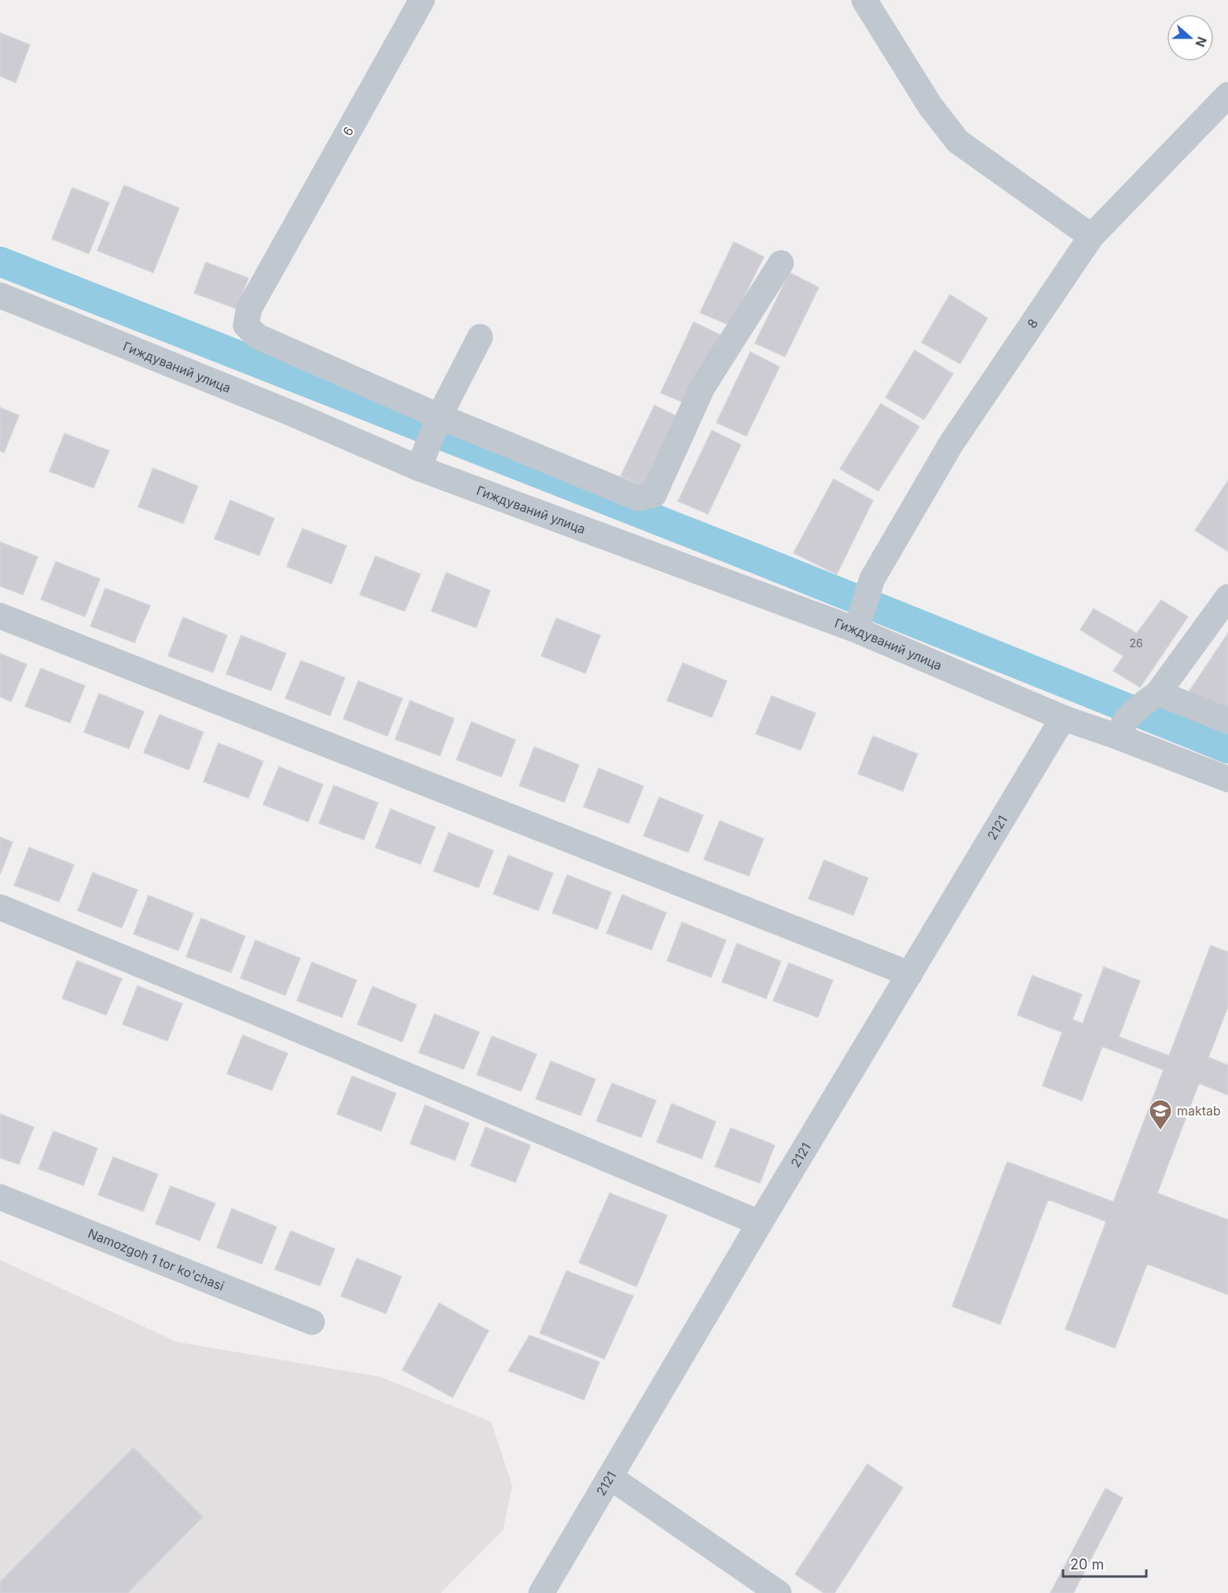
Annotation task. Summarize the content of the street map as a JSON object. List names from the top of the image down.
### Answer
{
  "streets": {
    "street": [
      "6",
      "8",
      "Гиждуваний улица",
      "2121",
      "Namozgoh 1 tor ko'chasi"
    ]
  },
  "crossings": [
    ["8", "Гиждуваний улица"],
    ["Гиждуваний улица", "2121"]
  ],
  "places": {
    "school or university": ["maktab"]
  },
  "house_numbers": ["26"],
  "scale_bar": "20 m",
  "north": "right"
}
